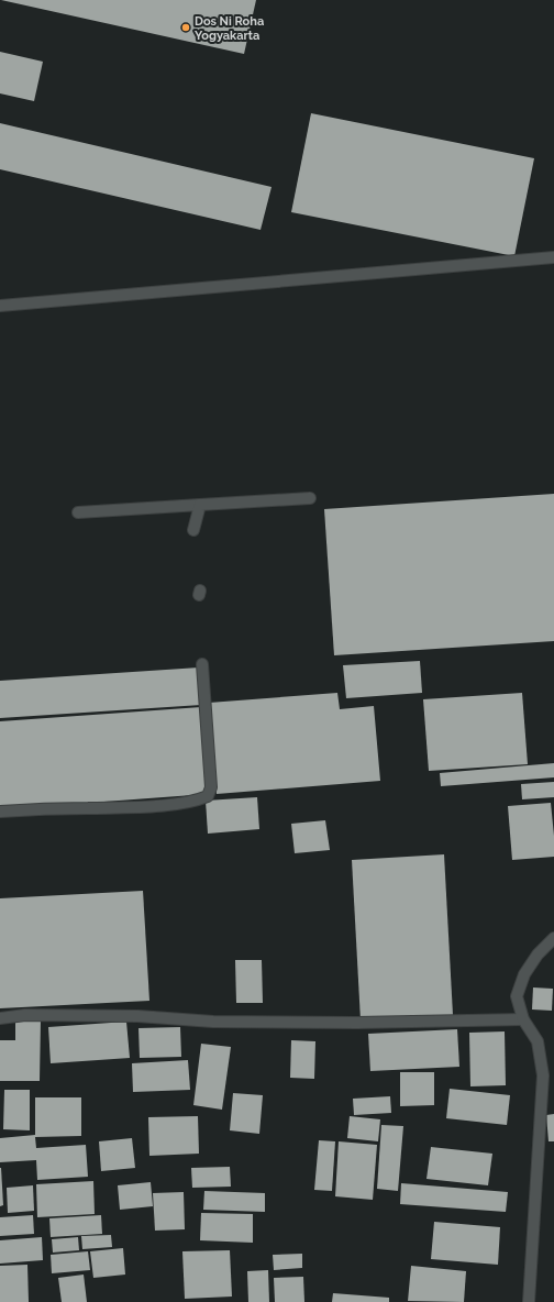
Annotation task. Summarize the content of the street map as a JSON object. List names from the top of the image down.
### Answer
{
  "places": ["Dos Ni Roha Yogyakarta"]
}
